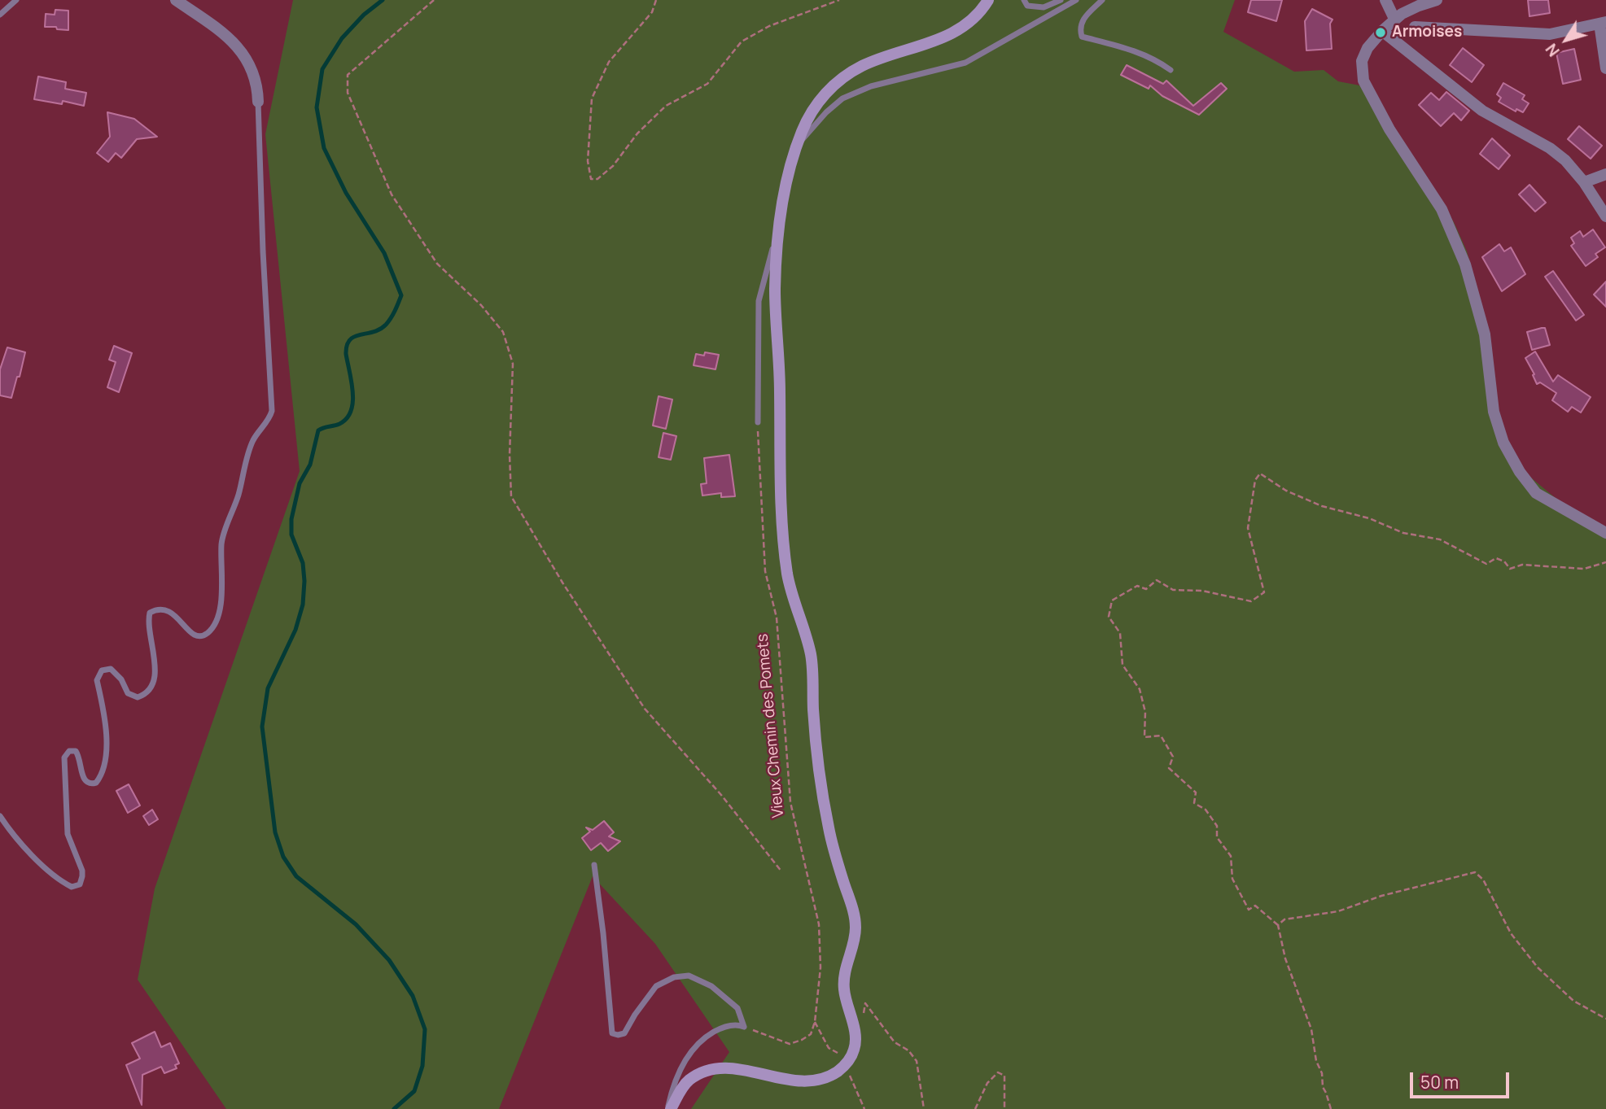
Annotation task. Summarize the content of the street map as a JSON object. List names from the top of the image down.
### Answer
{
  "streets": {
    "path": ["Vieux Chemin des Pomets"]
  },
  "places": ["Armoises"],
  "scale_bar": "50 m",
  "north": "bottom left"
}
